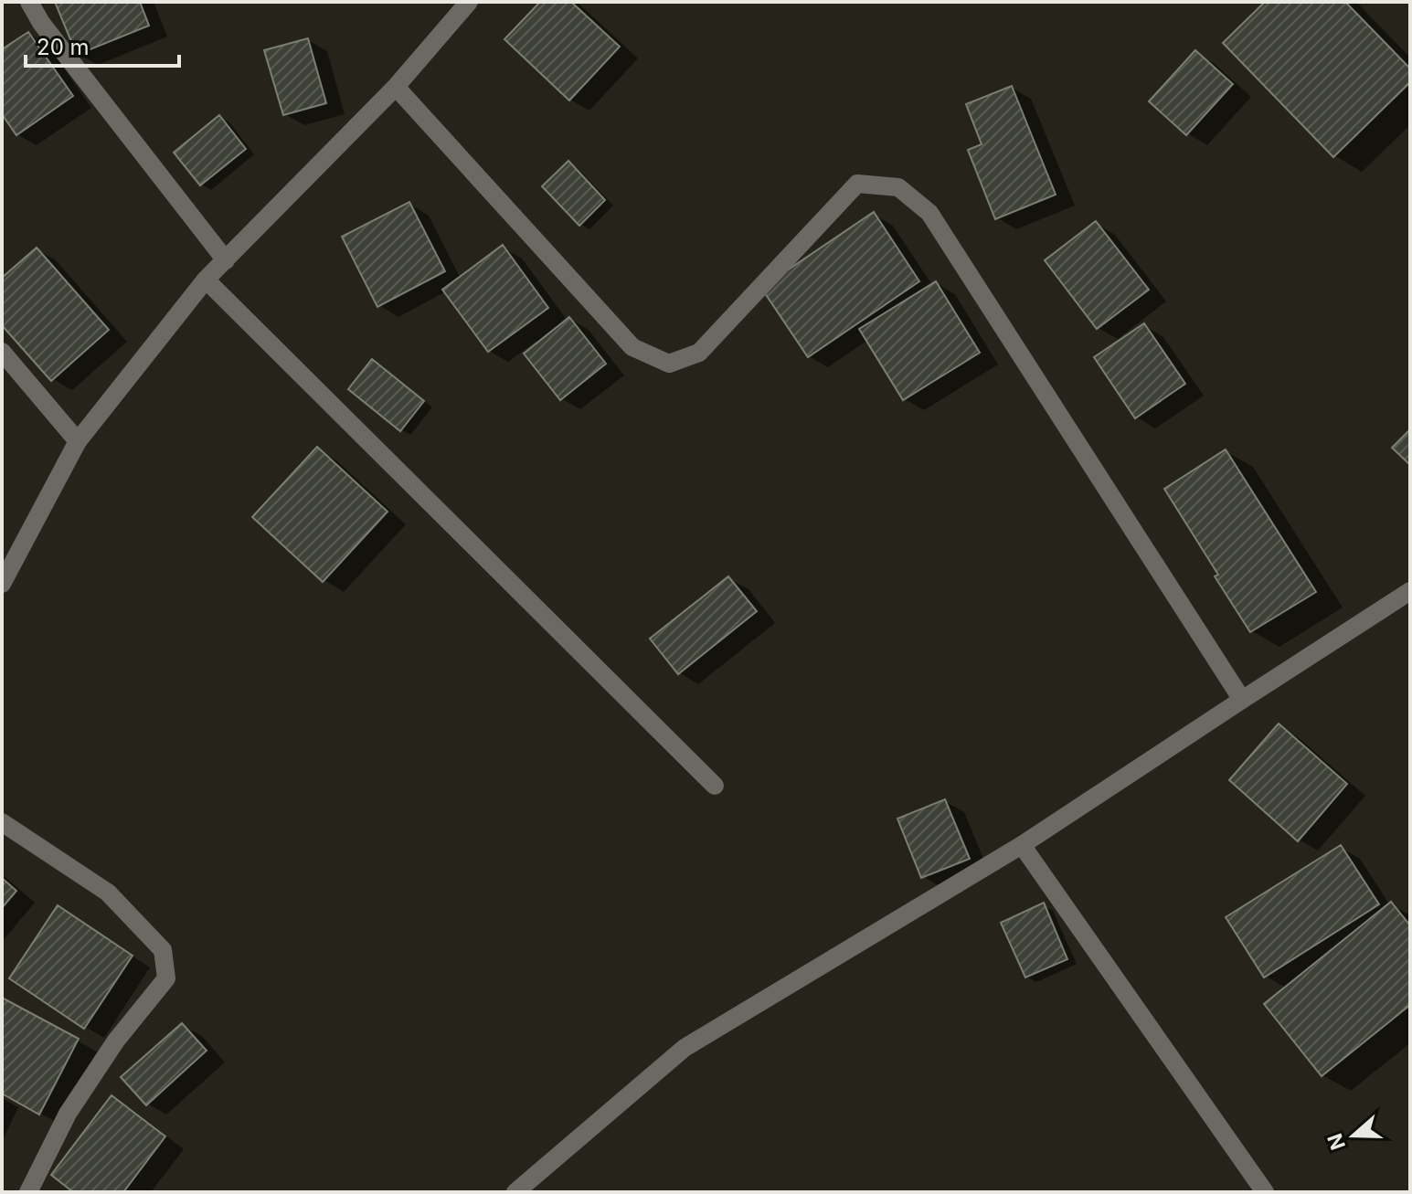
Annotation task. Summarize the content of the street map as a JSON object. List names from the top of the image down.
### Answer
{
  "scale_bar": "20 m",
  "north": "left"
}
